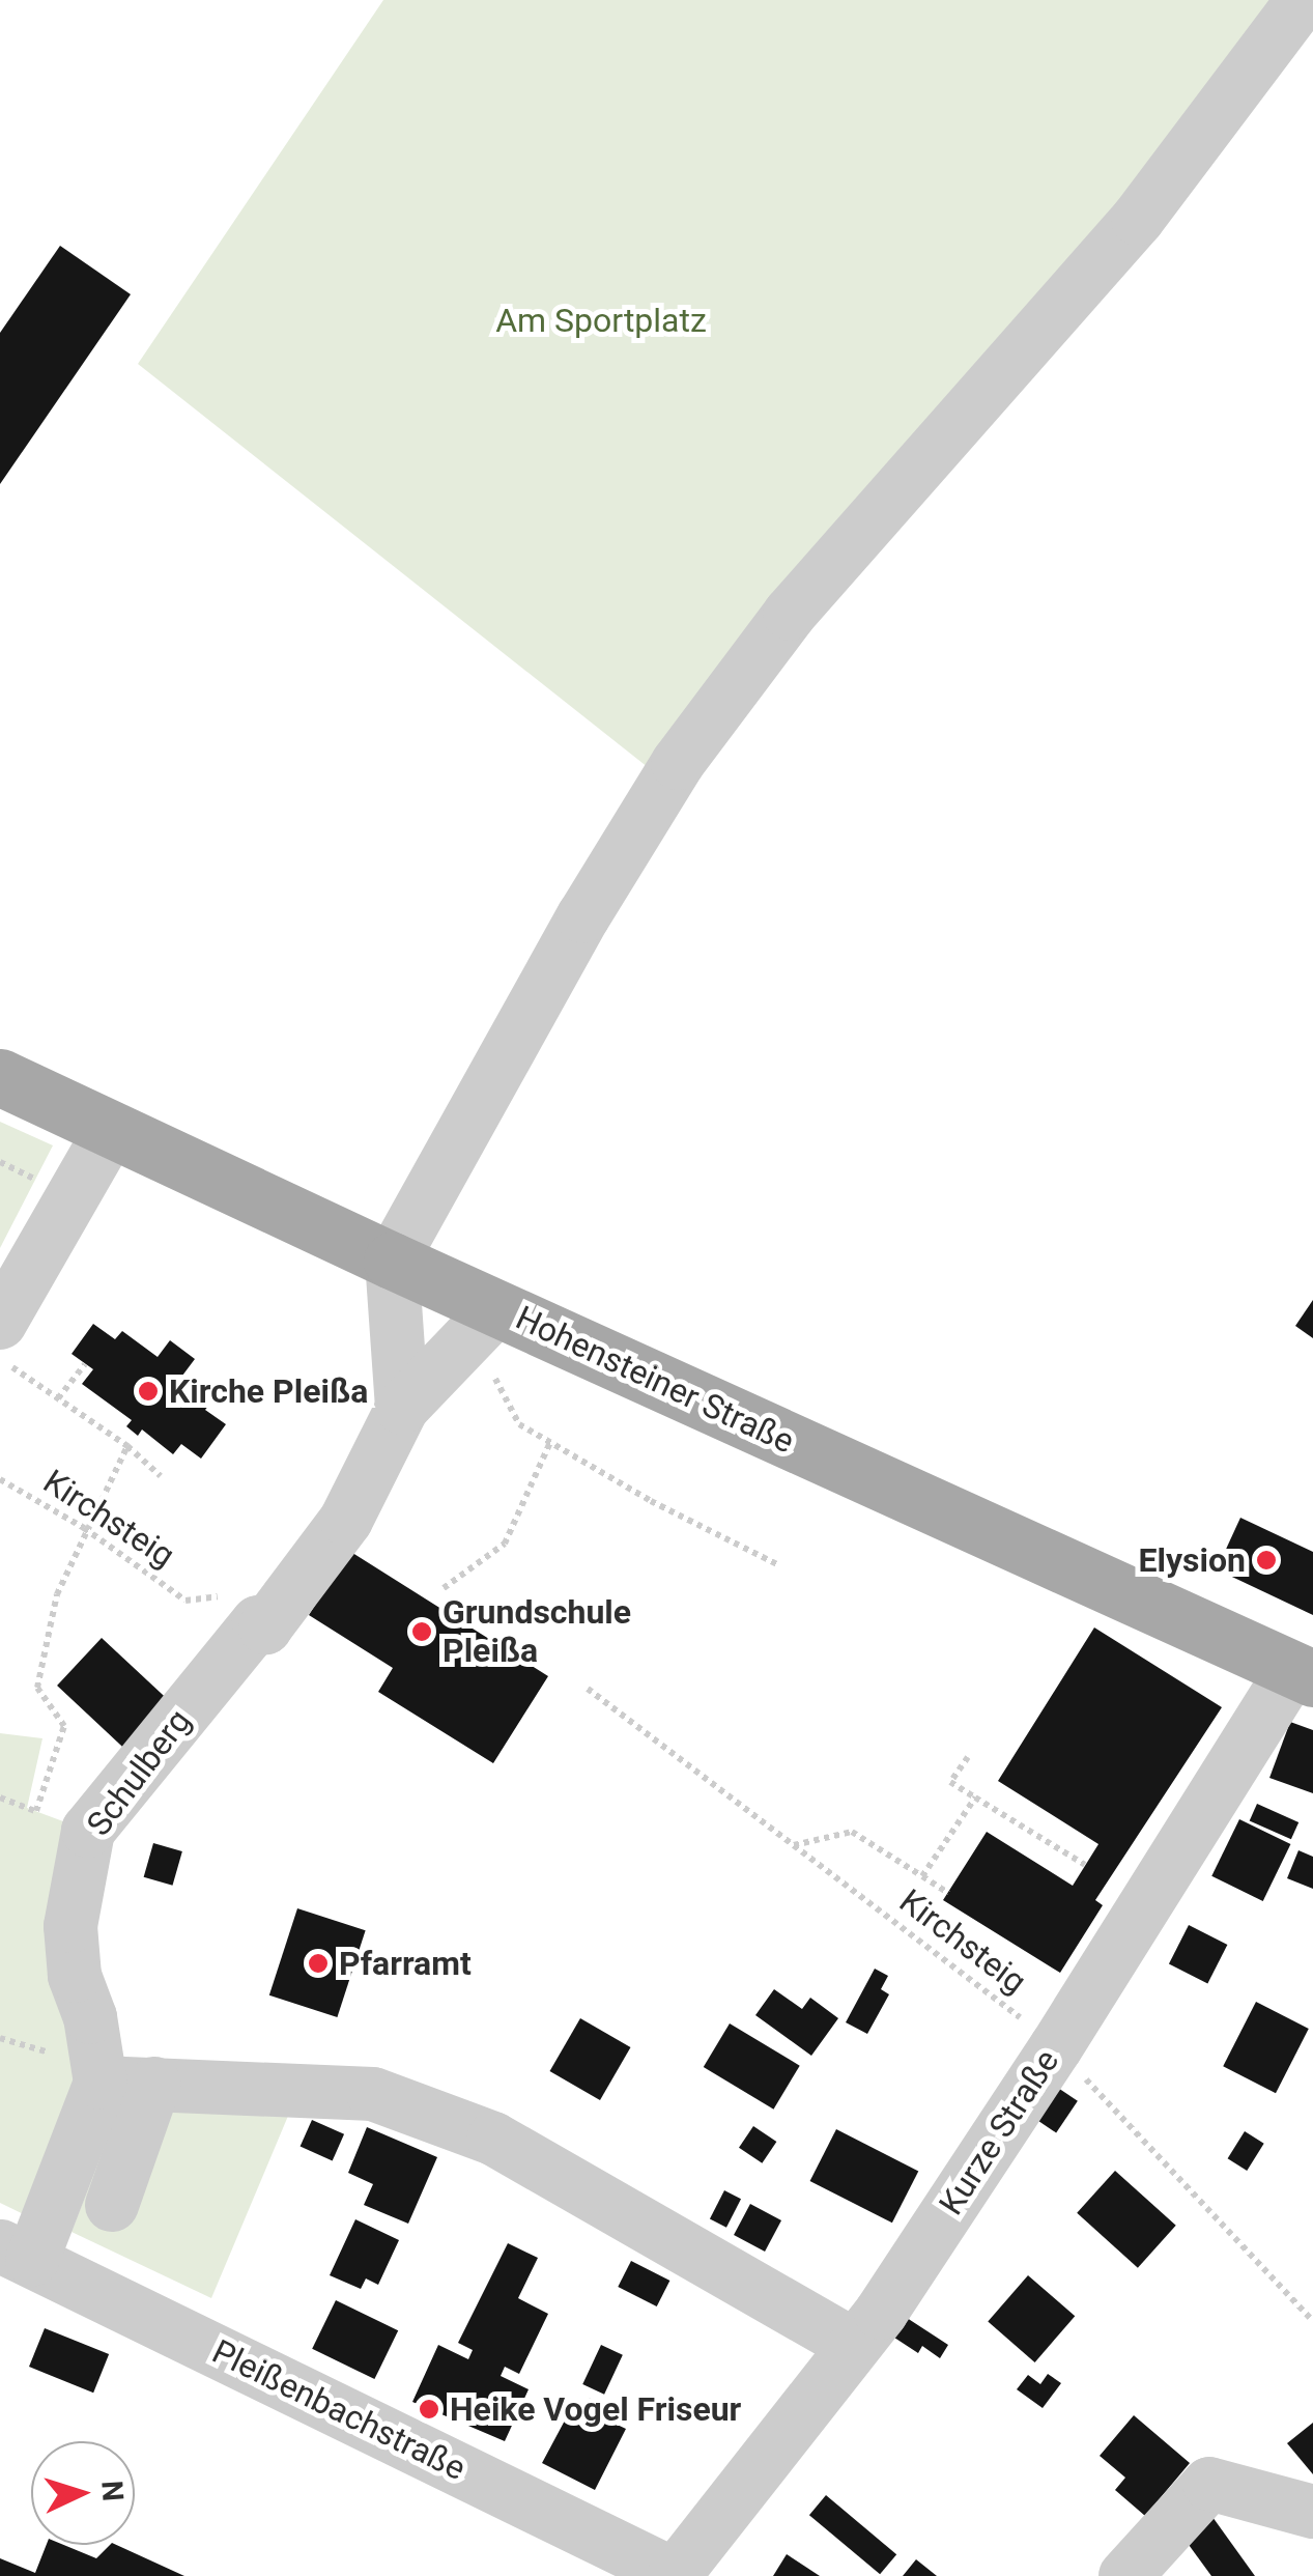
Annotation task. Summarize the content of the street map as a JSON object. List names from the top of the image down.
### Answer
{
  "streets": {
    "main road": ["Hohensteiner Straße"],
    "street": ["Schulberg", "Kurze Straße", "Pleißenbachstraße"],
    "path": ["Kirchsteig"]
  },
  "crossings": [
    ["Hohensteiner Straße", "Schulberg"],
    ["Hohensteiner Straße", "Kurze Straße"],
    ["Kirchsteig", "Kurze Straße"],
    ["Kurze Straße", "Pleißenbachstraße"]
  ],
  "parks": ["Am Sportplatz"],
  "places": [
    "Kirche Pleißa",
    "Elysion",
    "Grundschule Pleißa",
    "Pfarramt",
    "Heike Vogel Friseur"
  ],
  "north": "right"
}
